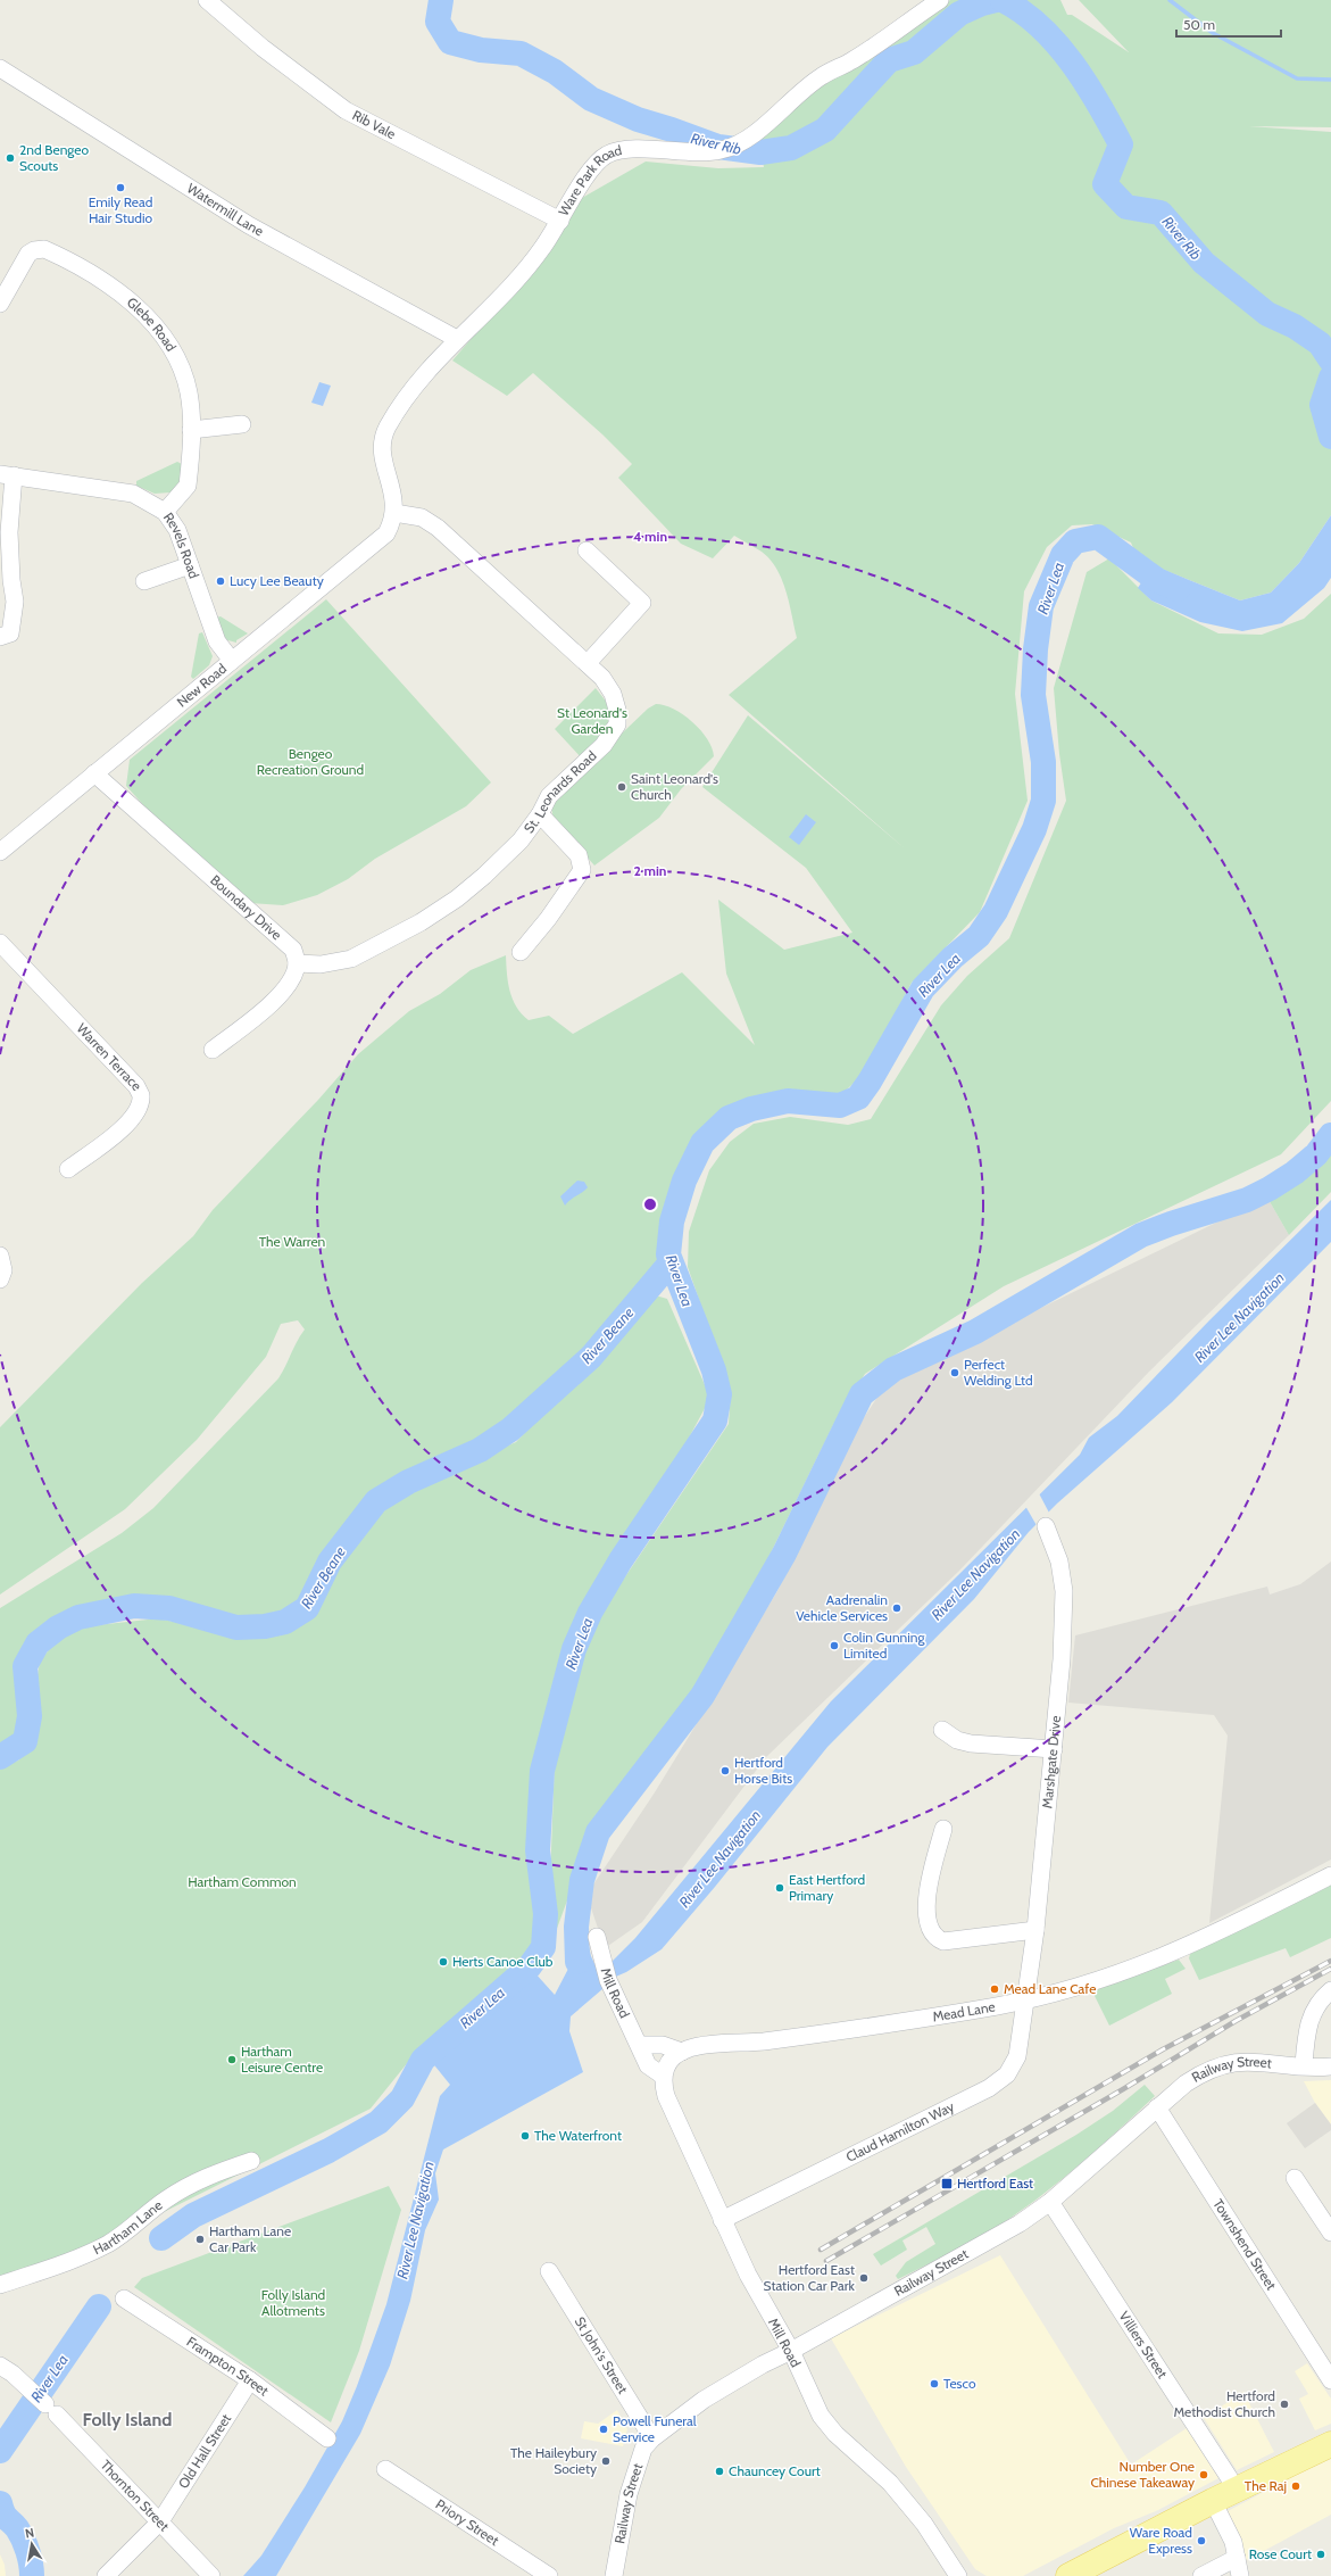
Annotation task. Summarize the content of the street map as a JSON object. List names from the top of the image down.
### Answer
{
  "streets": {
    "street": [
      "Rib Vale",
      "Ware Park Road",
      "Watermill Lane",
      "Glebe Road",
      "Revels Road",
      "New Road",
      "St. Leonards Road",
      "Boundary Drive",
      "Warren Terrace",
      "Marshgate Drive",
      "Mill Road",
      "Mead Lane",
      "Railway Street",
      "Claud Hamilton Way",
      "Hartham Lane",
      "Townshend Street",
      "Villiers Street",
      "St John's Street",
      "Frampton Street",
      "Old Hall Street",
      "Thornton Street",
      "Priory Street"
    ]
  },
  "crossings": [
    ["Rib Vale", "Ware Park Road"],
    ["Ware Park Road", "Watermill Lane"],
    ["Ware Park Road", "New Road"],
    ["Ware Park Road", "St. Leonards Road"],
    ["Glebe Road", "Revels Road"],
    ["Revels Road", "New Road"],
    ["New Road", "St. Leonards Road"],
    ["New Road", "Boundary Drive"],
    ["St. Leonards Road", "Boundary Drive"],
    ["Marshgate Drive", "Mead Lane"],
    ["Marshgate Drive", "Claud Hamilton Way"],
    ["Mill Road", "Railway Street"],
    ["Mill Road", "Claud Hamilton Way"],
    ["Mead Lane", "Claud Hamilton Way"],
    ["Railway Street", "Townshend Street"],
    ["Railway Street", "Villiers Street"],
    ["Railway Street", "St John's Street"],
    ["Frampton Street", "Old Hall Street"],
    ["Old Hall Street", "Thornton Street"]
  ],
  "districts": ["Folly Island"],
  "water": [
    "River Rib",
    "River Lea",
    "River Lee Navigation",
    "River Beane"
  ],
  "parks": [
    "St Leonard's Garden",
    "Bengeo Recreation Ground",
    "The Warren",
    "Hartham Common",
    "Folly Island Allotments"
  ],
  "places": {
    "other": [
      "2nd Bengeo Scouts",
      "Emily Read Hair Studio",
      "Lucy Lee Beauty",
      "Saint Leonard's Church",
      "Perfect Welding Ltd",
      "Aadrenalin Vehicle Services",
      "Colin Gunning Limited",
      "Hertford Horse Bits",
      "East Hertford Primary",
      "Herts Canoe Club",
      "Mead Lane Cafe",
      "Hartham Leisure Centre",
      "The Waterfront",
      "Hartham Lane Car Park",
      "Hertford East Station Car Park",
      "Tesco",
      "Hertford Methodist Church",
      "Powell Funeral Service",
      "The Haileybury Society",
      "Chauncey Court",
      "Number One Chinese Takeaway",
      "The Raj",
      "Ware Road Express",
      "Rose Court"
    ],
    "transit": ["Hertford East"]
  },
  "scale_bar": "50 m",
  "north": "top",
  "rings": ["4 min", "2 min"]
}
